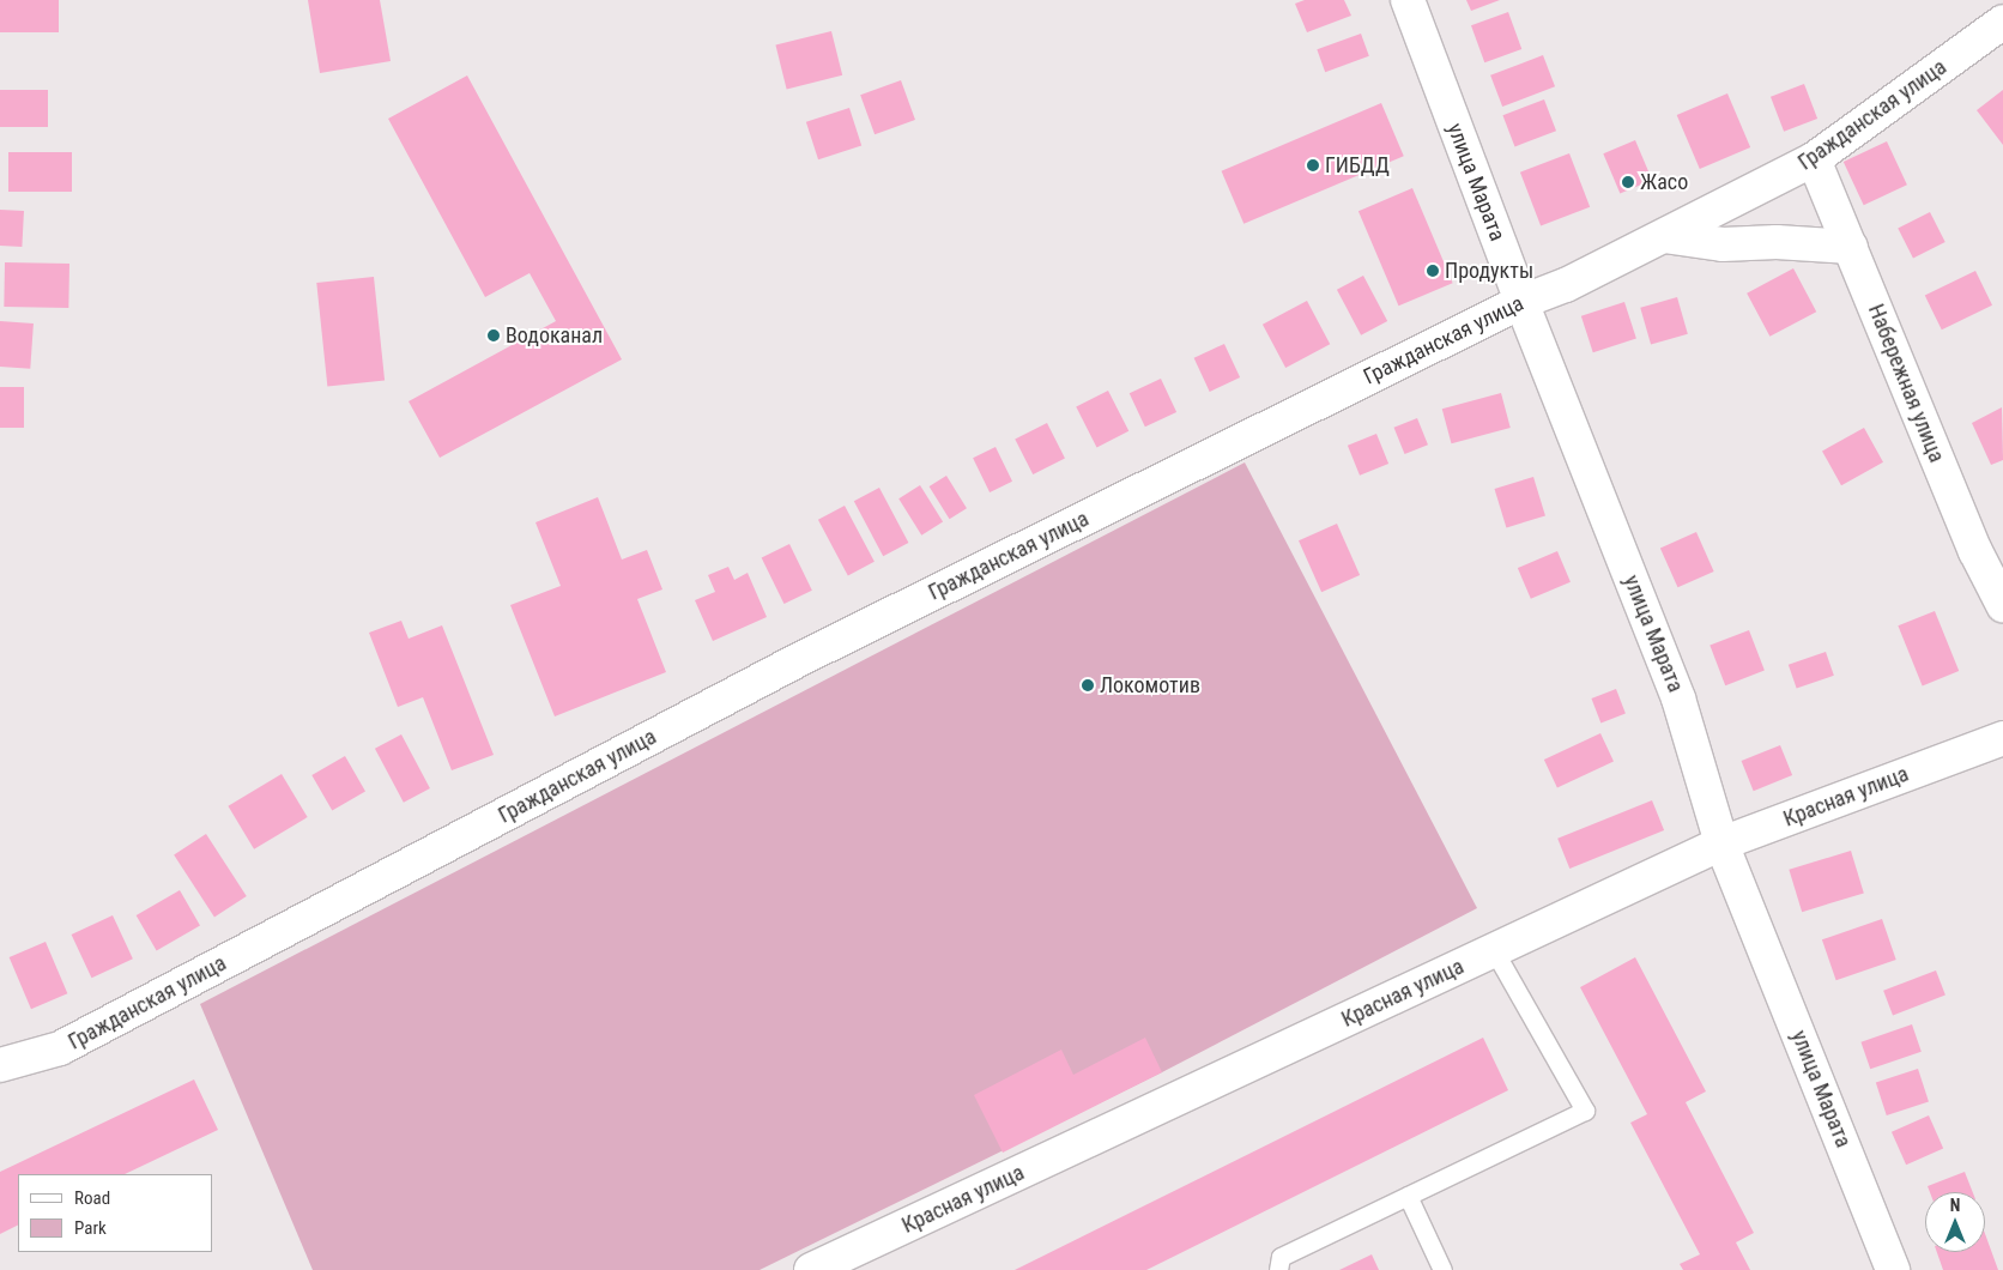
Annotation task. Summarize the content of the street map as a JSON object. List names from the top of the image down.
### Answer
{
  "streets": {
    "street": [
      "Гражданская улица",
      "улица Марата",
      "Набережная улица",
      "Красная улица"
    ]
  },
  "crossings": [
    ["Гражданская улица", "улица Марата"],
    ["Гражданская улица", "Набережная улица"],
    ["улица Марата", "Красная улица"]
  ],
  "places": [
    "ГИБДД",
    "Жасо",
    "Продукты",
    "Водоканал",
    "Локомотив"
  ],
  "legend": ["Road", "Park"],
  "north": "top"
}
